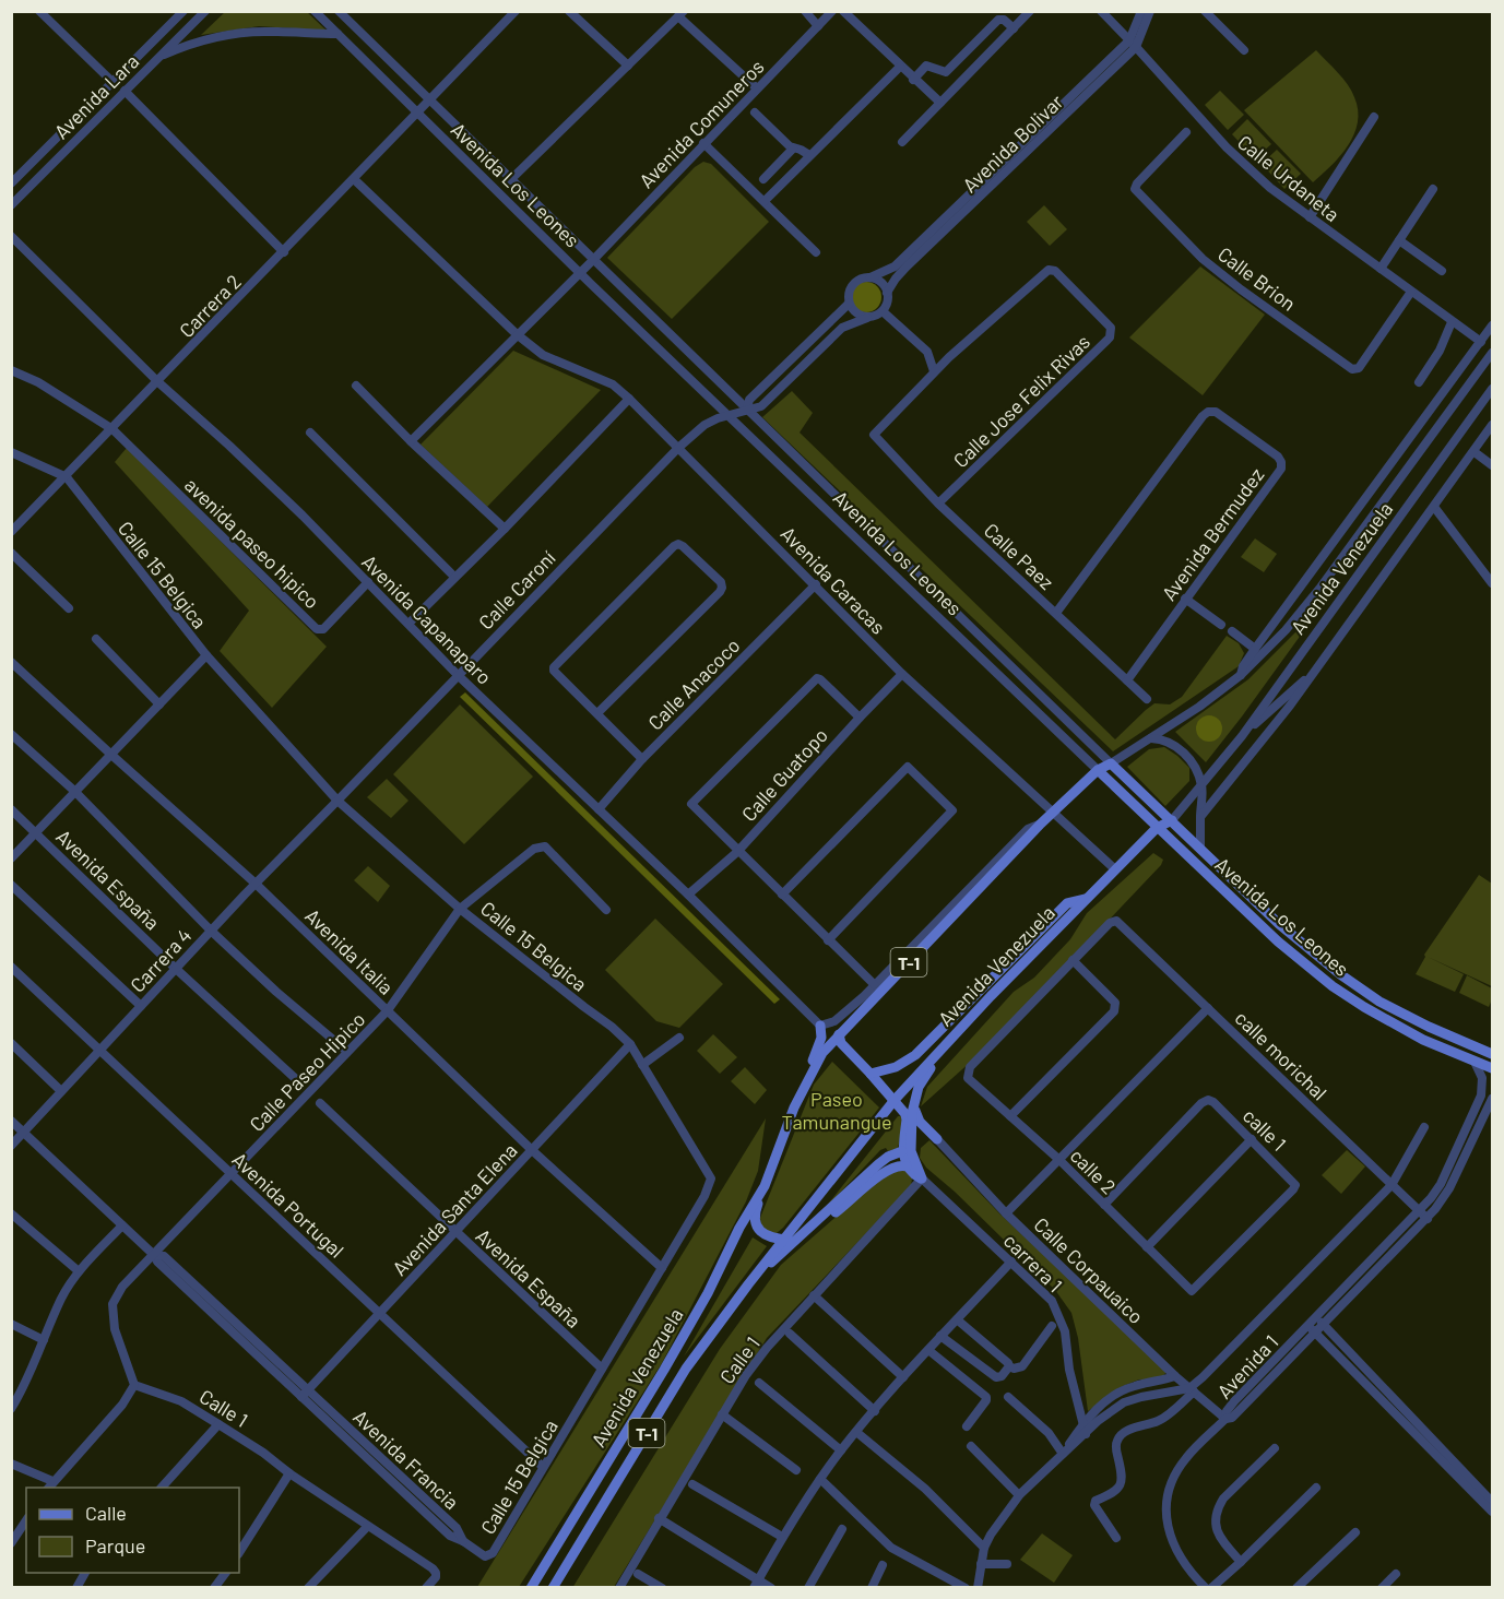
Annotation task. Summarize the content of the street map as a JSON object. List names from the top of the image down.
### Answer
{
  "streets": {
    "main road": ["Avenida Los Leones", "Avenida Venezuela", "T-1"],
    "street": [
      "Avenida Lara",
      "Avenida Comuneros",
      "Avenida Bolivar",
      "Calle Urdaneta",
      "Calle Brion",
      "Carrera 2",
      "Calle Jose Felix Rivas",
      "Avenida Bermudez",
      "avenida paseo hipico",
      "Calle Paez",
      "Calle 15 Belgica",
      "Avenida Caracas",
      "Calle Caroní",
      "Avenida Capanaparo",
      "Calle Anacoco",
      "Calle Guatopo",
      "Avenida España",
      "Avenida Italia",
      "Carrera 4",
      "calle morichal",
      "Calle Paseo Hipico",
      "calle 1",
      "calle 2",
      "Avenida Portugal",
      "Avenida Santa Elena",
      "carrera 1",
      "Calle Corpauaico",
      "Calle 1",
      "Avenida 1",
      "Avenida Francia"
    ]
  },
  "crossings": [
    ["Avenida Comuneros", "Avenida Los Leones"],
    ["Avenida Comuneros", "Avenida Caracas"],
    ["Avenida Bolivar", "Calle Urdaneta"],
    ["Avenida Bolivar", "Avenida Los Leones"],
    ["Avenida Bolivar", "Calle Caroní"],
    ["Calle Urdaneta", "Calle Brion"],
    ["Calle Urdaneta", "Avenida Venezuela"],
    ["Avenida Los Leones", "Carrera 2"],
    ["Avenida Los Leones", "Avenida Venezuela"],
    ["Avenida Los Leones", "Calle Caroní"],
    ["Avenida Los Leones", "Avenida 1"],
    ["Carrera 2", "avenida paseo hipico"],
    ["Carrera 2", "Calle 15 Belgica"],
    ["Carrera 2", "Avenida Caracas"],
    ["Carrera 2", "Avenida Capanaparo"],
    ["Calle Jose Felix Rivas", "Calle Paez"],
    ["Avenida Bermudez", "Calle Paez"],
    ["avenida paseo hipico", "Avenida Capanaparo"],
    ["Avenida Venezuela", "Avenida Caracas"],
    ["Calle 15 Belgica", "Calle Caroní"],
    ["Calle 15 Belgica", "Avenida España"],
    ["Calle 15 Belgica", "Avenida Italia"],
    ["Calle 15 Belgica", "Carrera 4"],
    ["Calle 15 Belgica", "Calle Paseo Hipico"],
    ["Calle 15 Belgica", "Avenida Portugal"],
    ["Calle 15 Belgica", "Avenida Santa Elena"],
    ["Calle 15 Belgica", "Avenida Francia"],
    ["Avenida Caracas", "Calle Caroní"],
    ["Avenida Caracas", "Calle Anacoco"],
    ["Avenida Caracas", "Calle Guatopo"],
    ["Calle Caroní", "Avenida Capanaparo"],
    ["Calle Caroní", "Carrera 4"],
    ["Avenida Capanaparo", "Calle Anacoco"],
    ["Avenida Capanaparo", "Calle Guatopo"],
    ["Avenida España", "Carrera 4"],
    ["Avenida España", "Avenida Santa Elena"],
    ["Avenida Italia", "Carrera 4"],
    ["Avenida Italia", "Calle Paseo Hipico"],
    ["Avenida Italia", "Avenida Santa Elena"],
    ["Carrera 4", "Avenida Portugal"],
    ["Carrera 4", "Avenida Francia"],
    ["calle morichal", "calle 2"],
    ["calle morichal", "Avenida 1"],
    ["Calle Paseo Hipico", "Avenida Portugal"],
    ["Calle Paseo Hipico", "Calle 1"],
    ["Calle Paseo Hipico", "Avenida Francia"],
    ["calle 1", "calle 2"],
    ["Avenida Portugal", "Avenida Santa Elena"],
    ["Avenida Santa Elena", "Avenida Francia"],
    ["carrera 1", "Calle 1"],
    ["Calle Corpauaico", "Avenida 1"]
  ],
  "parks": ["Paseo Tamunangue"],
  "legend": ["Calle", "Parque"]
}
